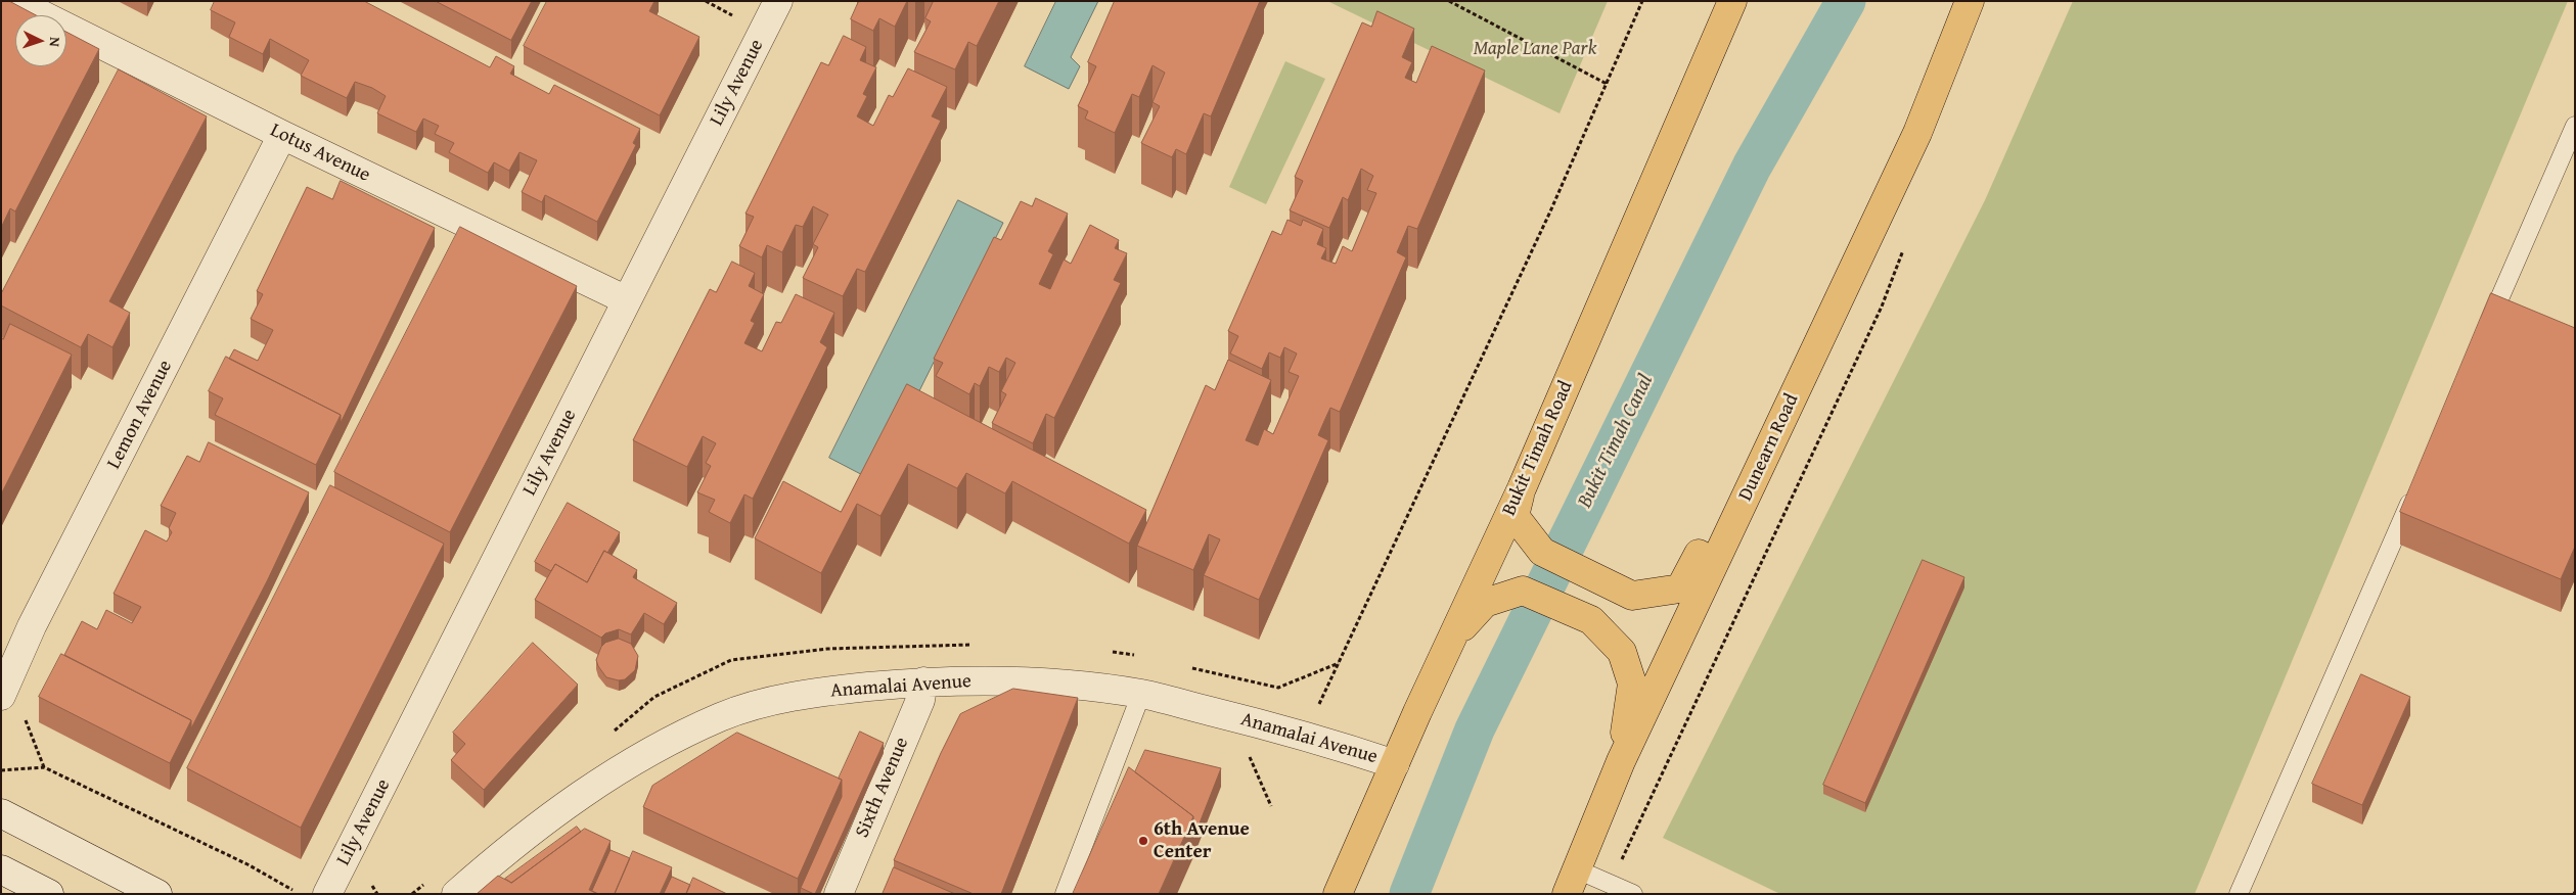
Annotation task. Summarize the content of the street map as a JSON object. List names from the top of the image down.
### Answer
{
  "streets": {
    "highway": ["Dunearn Road", "Bukit Timah Road"],
    "street": [
      "Lily Avenue",
      "Lotus Avenue",
      "Lemon Avenue",
      "Anamalai Avenue",
      "Sixth Avenue"
    ]
  },
  "crossings": [
    ["Lily Avenue", "Lotus Avenue"],
    ["Lotus Avenue", "Lemon Avenue"],
    ["Bukit Timah Road", "Anamalai Avenue"],
    ["Anamalai Avenue", "Sixth Avenue"]
  ],
  "water": ["Bukit Timah Canal"],
  "parks": ["Maple Lane Park"],
  "places": ["6th Avenue Center"],
  "north": "right"
}
